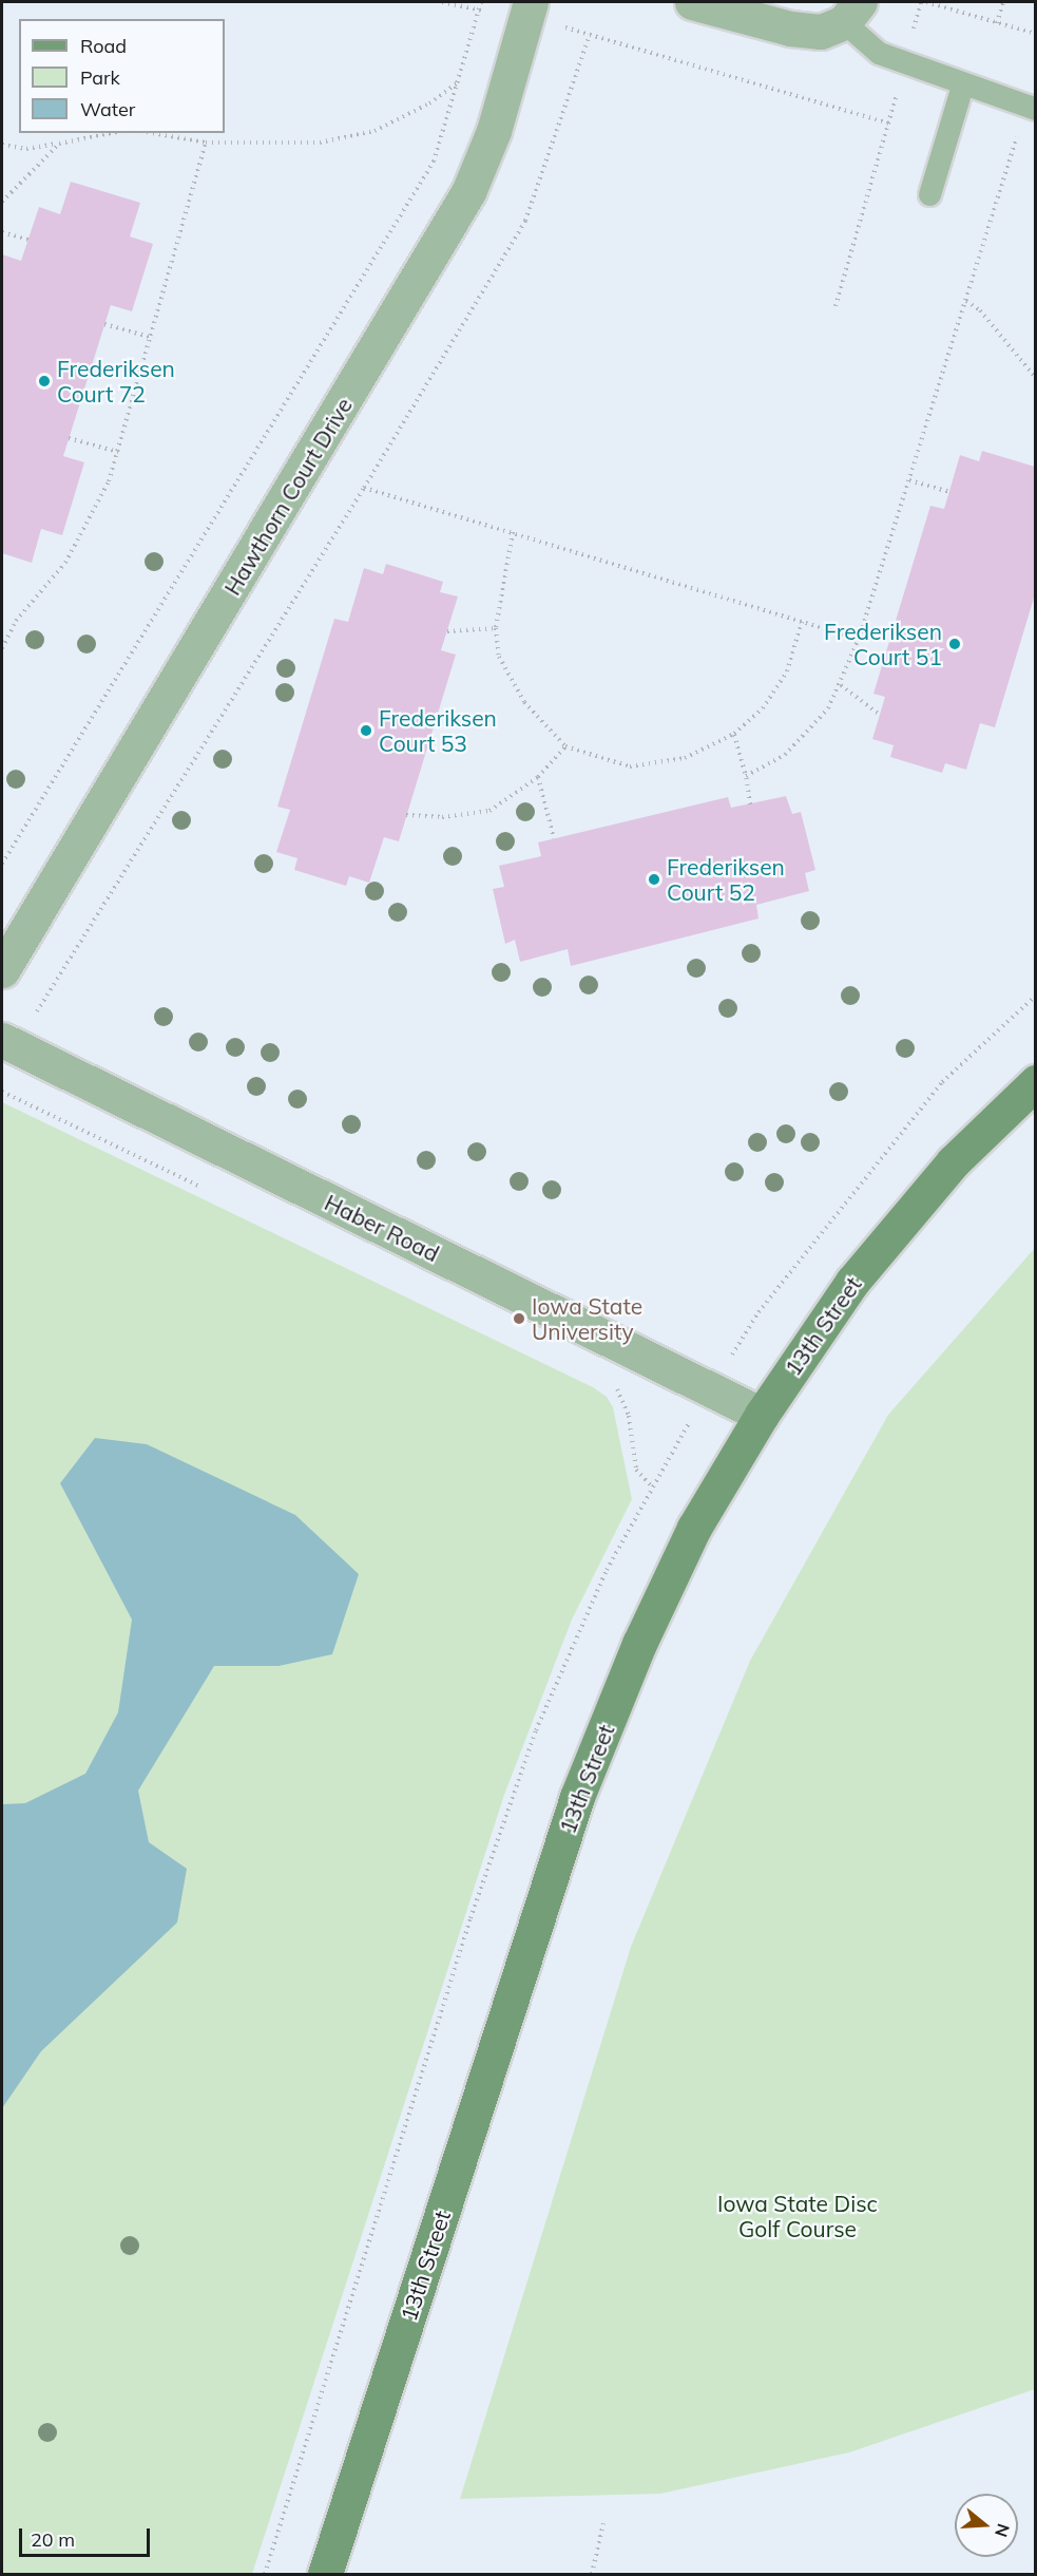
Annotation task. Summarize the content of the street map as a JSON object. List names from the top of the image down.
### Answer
{
  "streets": {
    "main road": ["13th Street"],
    "street": ["Hawthorn Court Drive", "Haber Road"]
  },
  "crossings": [
    ["Haber Road", "13th Street"]
  ],
  "parks": ["Iowa State Disc Golf Course"],
  "places": [
    "Frederiksen Court 72",
    "Frederiksen Court 51",
    "Frederiksen Court 53",
    "Frederiksen Court 52",
    "Iowa State University"
  ],
  "legend": ["Road", "Park", "Water"],
  "scale_bar": "20 m",
  "north": "right"
}
